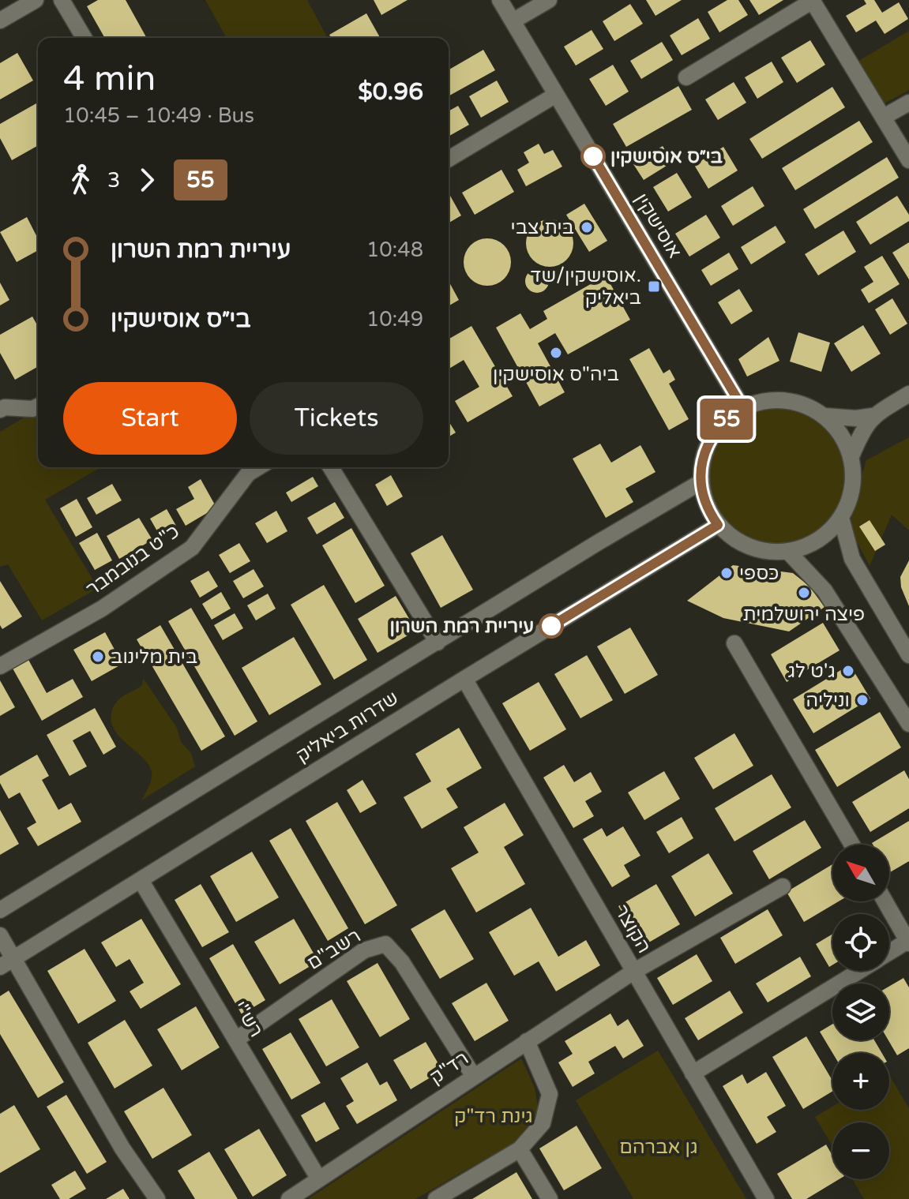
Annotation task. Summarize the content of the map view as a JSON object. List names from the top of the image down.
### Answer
{
  "streets": {
    "street": [
      "אוסישקין",
      "כ\"ט בנובמבר",
      "שדרות ביאליק",
      "הקוצר",
      "רשב\"ם",
      "רש\"י",
      "רד\"ק"
    ]
  },
  "crossings": [
    ["אוסישקין", "שדרות ביאליק"],
    ["שדרות ביאליק", "הקוצר"],
    ["שדרות ביאליק", "רש\"י"],
    ["הקוצר", "רד\"ק"],
    ["רשב\"ם", "רש\"י"],
    ["רשב\"ם", "רד\"ק"],
    ["רש\"י", "רד\"ק"]
  ],
  "parks": ["גינת רד\"ק", "גן אברהם"],
  "places": {
    "other": [
      "בי״ס אוסישקין",
      "בית צבי",
      "ביה\"ס אוסישקין",
      "כספי",
      "פיצה ירושלמית",
      "עיריית רמת השרון",
      "בית מלינוב",
      "ג'ט לג",
      "וניליה"
    ],
    "transit": ["אוסישקין/שד. ביאליק"]
  },
  "lines": ["bus line 55"],
  "north": "top left",
  "page": {
    "on_map": "55",
    "heading": ["4 min", "10:45 – 10:49 · Bus", "$0.96"],
    "legs": ["3", "55"],
    "list": [
      {
        "name": "עיריית רמת השרון",
        "value": "10:48"
      },
      {
        "name": "בי״ס אוסישקין",
        "value": "10:49"
      }
    ],
    "buttons": ["Start", "Tickets"],
    "map_buttons": ["+", "−"]
  }
}
